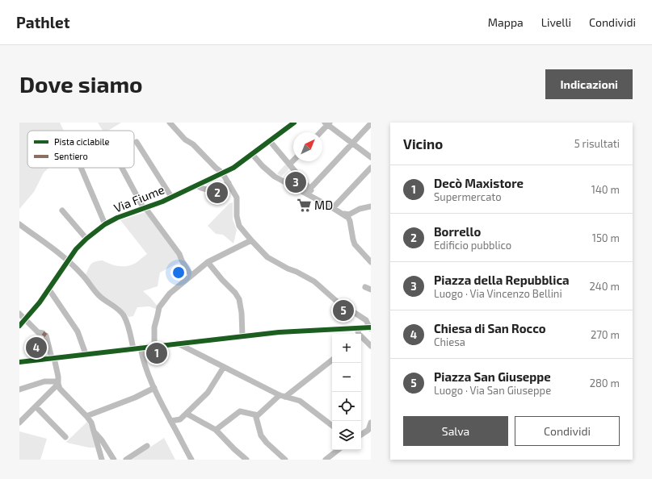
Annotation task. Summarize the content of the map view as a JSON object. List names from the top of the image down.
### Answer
{
  "streets": {
    "street": ["Via Fiume"]
  },
  "places": {
    "supermarket": ["MD"]
  },
  "legend": ["Pista ciclabile", "Sentiero"],
  "north": "top right",
  "page": {
    "header": "Pathlet",
    "nav": ["Mappa", "Livelli", "Condividi"],
    "buttons": [
      "Indicazioni",
      ["Salva", "Condividi"]
    ],
    "title": "Dove siamo",
    "heading": ["Vicino", "5 risultati"],
    "list": [
      {
        "mark": "1",
        "name": "Decò Maxistore",
        "note": "Supermercato",
        "value": "140 m"
      },
      {
        "mark": "2",
        "name": "Borrello",
        "note": "Edificio pubblico",
        "value": "150 m"
      },
      {
        "mark": "3",
        "name": "Piazza della Repubblica",
        "note": "Luogo · Via Vincenzo Bellini",
        "value": "240 m"
      },
      {
        "mark": "4",
        "name": "Chiesa di San Rocco",
        "note": "Chiesa",
        "value": "270 m"
      },
      {
        "mark": "5",
        "name": "Piazza San Giuseppe",
        "note": "Luogo · Via San Giuseppe",
        "value": "280 m"
      }
    ],
    "pins": [
      "3",
      "2",
      "5",
      "4",
      "1"
    ],
    "map_buttons": ["+", "−"]
  }
}
